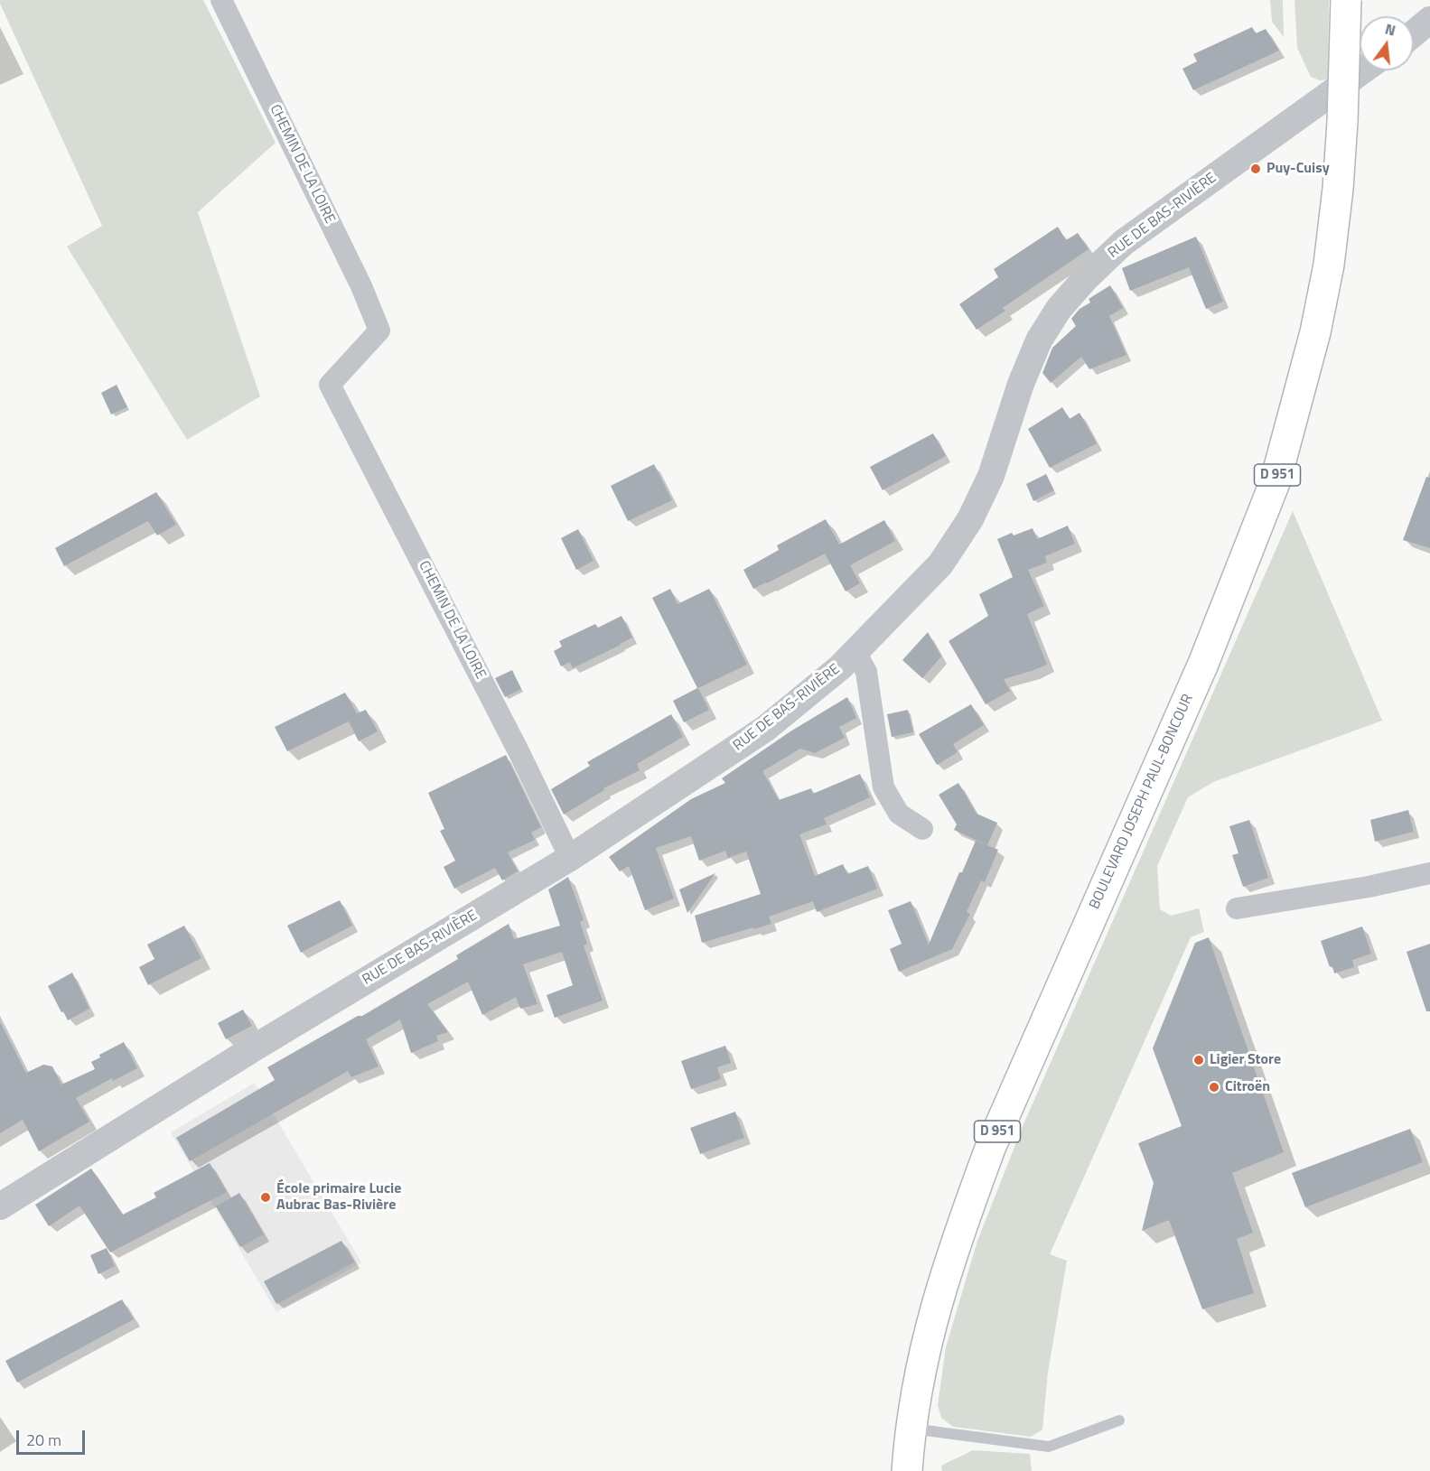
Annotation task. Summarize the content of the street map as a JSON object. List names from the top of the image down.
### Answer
{
  "streets": {
    "main road": ["D 951", "BOULEVARD JOSEPH PAUL-BONCOUR"],
    "street": ["CHEMIN DE LA LOIRE", "RUE DE BAS-RIVIÈRE"]
  },
  "crossings": [
    ["CHEMIN DE LA LOIRE", "RUE DE BAS-RIVIÈRE"]
  ],
  "places": [
    "Puy-Cuisy",
    "Ligier Store",
    "Citroën",
    "École primaire Lucie Aubrac Bas-Rivière"
  ],
  "scale_bar": "20 m",
  "north": "top"
}
